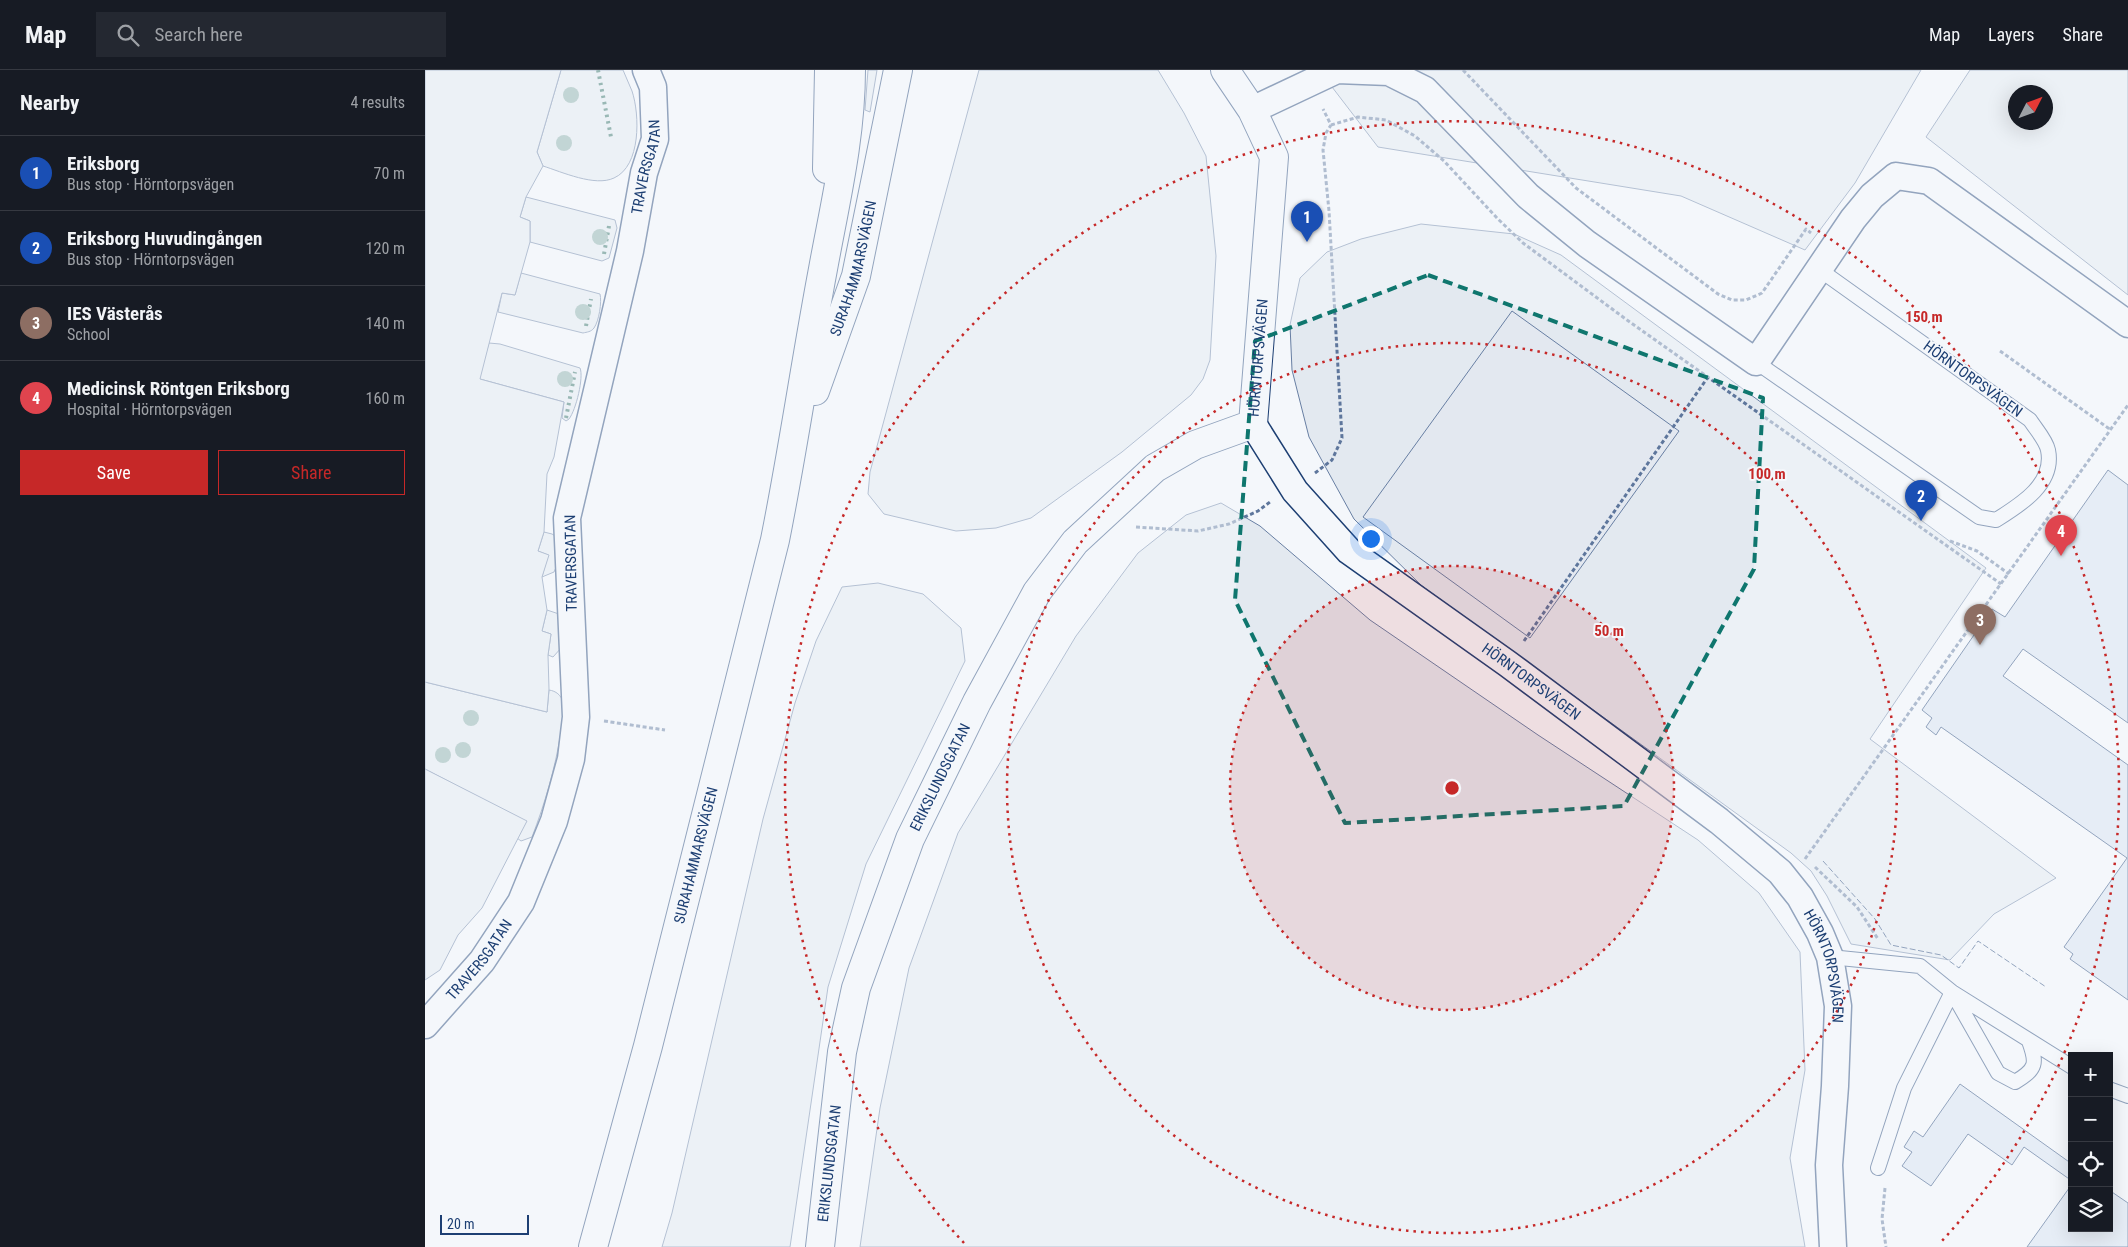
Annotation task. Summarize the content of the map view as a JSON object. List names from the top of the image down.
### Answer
{
  "streets": {
    "main road": ["SURAHAMMARSVÄGEN", "HÖRNTORPSVÄGEN", "ERIKSLUNDSGATAN"],
    "street": ["TRAVERSGATAN"]
  },
  "crossings": [
    ["HÖRNTORPSVÄGEN", "ERIKSLUNDSGATAN"]
  ],
  "scale_bar": "20 m",
  "north": "top right",
  "page": {
    "header": "Map",
    "search": "Search here",
    "nav": ["Map", "Layers", "Share"],
    "heading": ["Nearby", "4 results"],
    "list": [
      {
        "mark": "1",
        "name": "Eriksborg",
        "note": "Bus stop · Hörntorpsvägen",
        "value": "70 m"
      },
      {
        "mark": "2",
        "name": "Eriksborg Huvudingången",
        "note": "Bus stop · Hörntorpsvägen",
        "value": "120 m"
      },
      {
        "mark": "3",
        "name": "IES Västerås",
        "note": "School",
        "value": "140 m"
      },
      {
        "mark": "4",
        "name": "Medicinsk Röntgen Eriksborg",
        "note": "Hospital · Hörntorpsvägen",
        "value": "160 m"
      }
    ],
    "pins": [
      "1",
      "2",
      "4",
      "3"
    ],
    "buttons": ["Save", "Share"],
    "map_buttons": ["+", "−"],
    "scale": "20 m"
  },
  "rings": ["150 m", "100 m", "50 m"]
}
